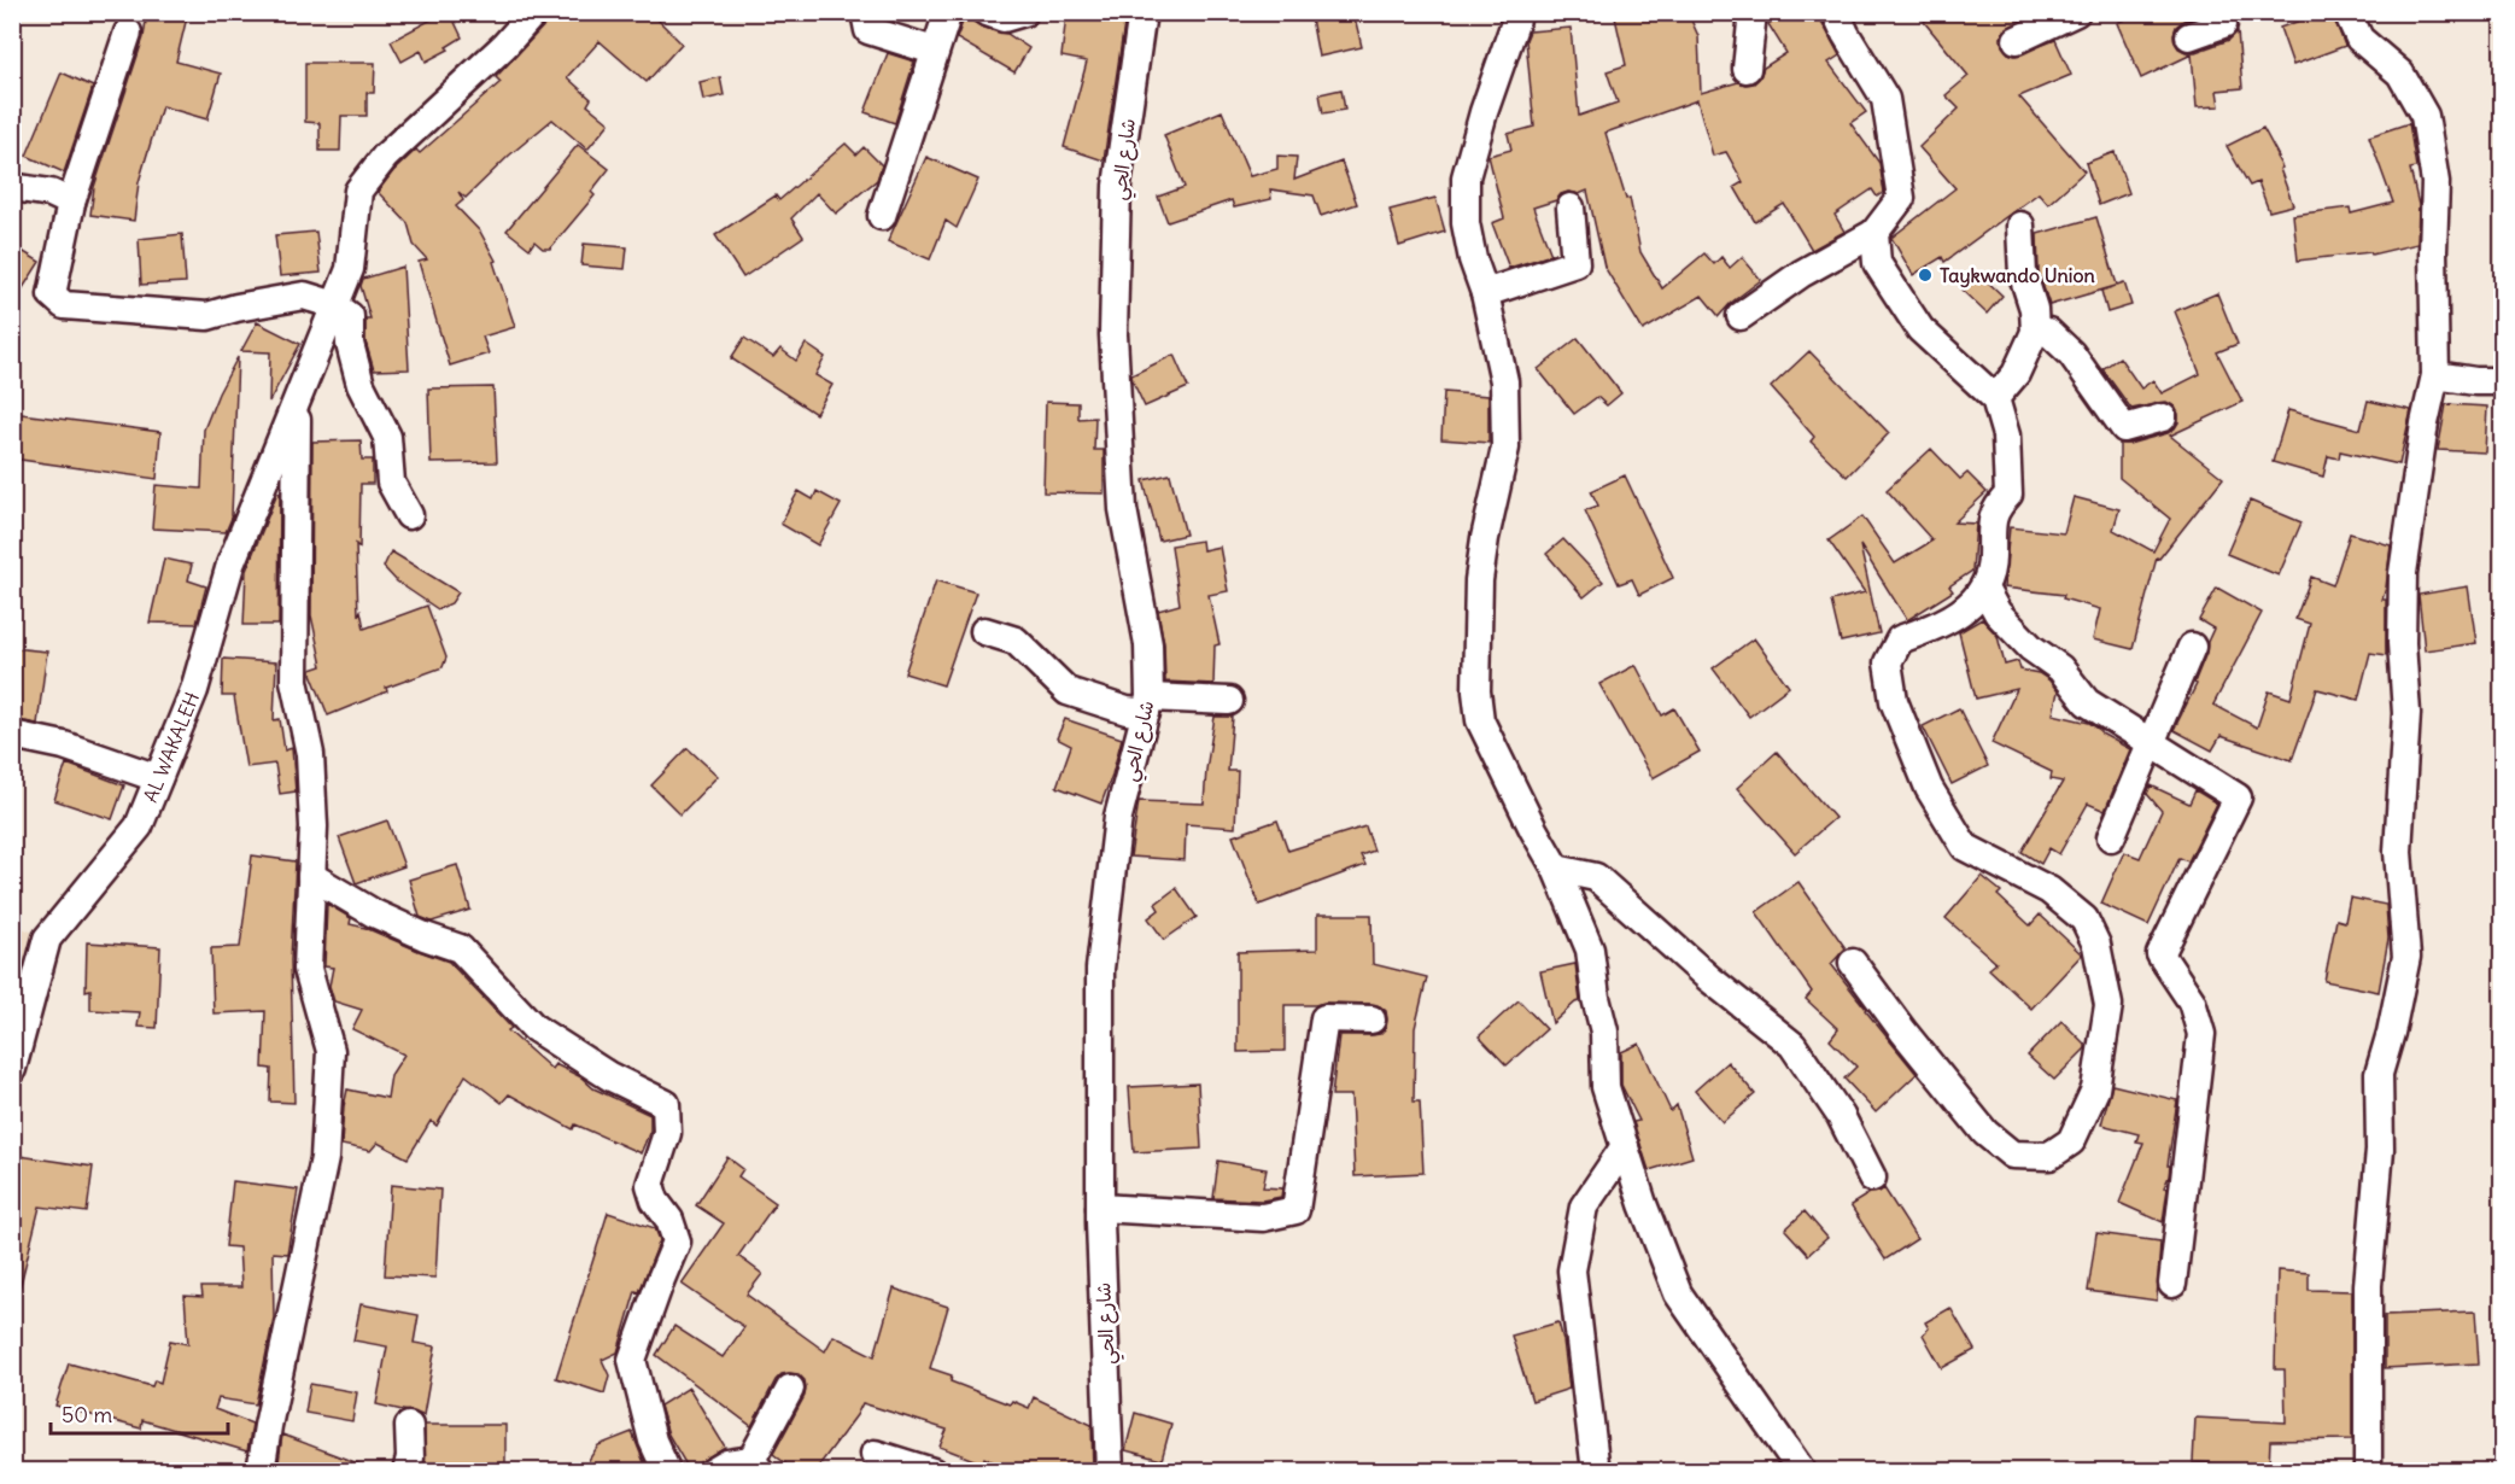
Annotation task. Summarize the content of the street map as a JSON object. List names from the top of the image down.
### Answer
{
  "streets": {
    "street": ["شارع الحي", "AL WAKALEH"]
  },
  "places": ["Taykwando Union"],
  "scale_bar": "50 m"
}
